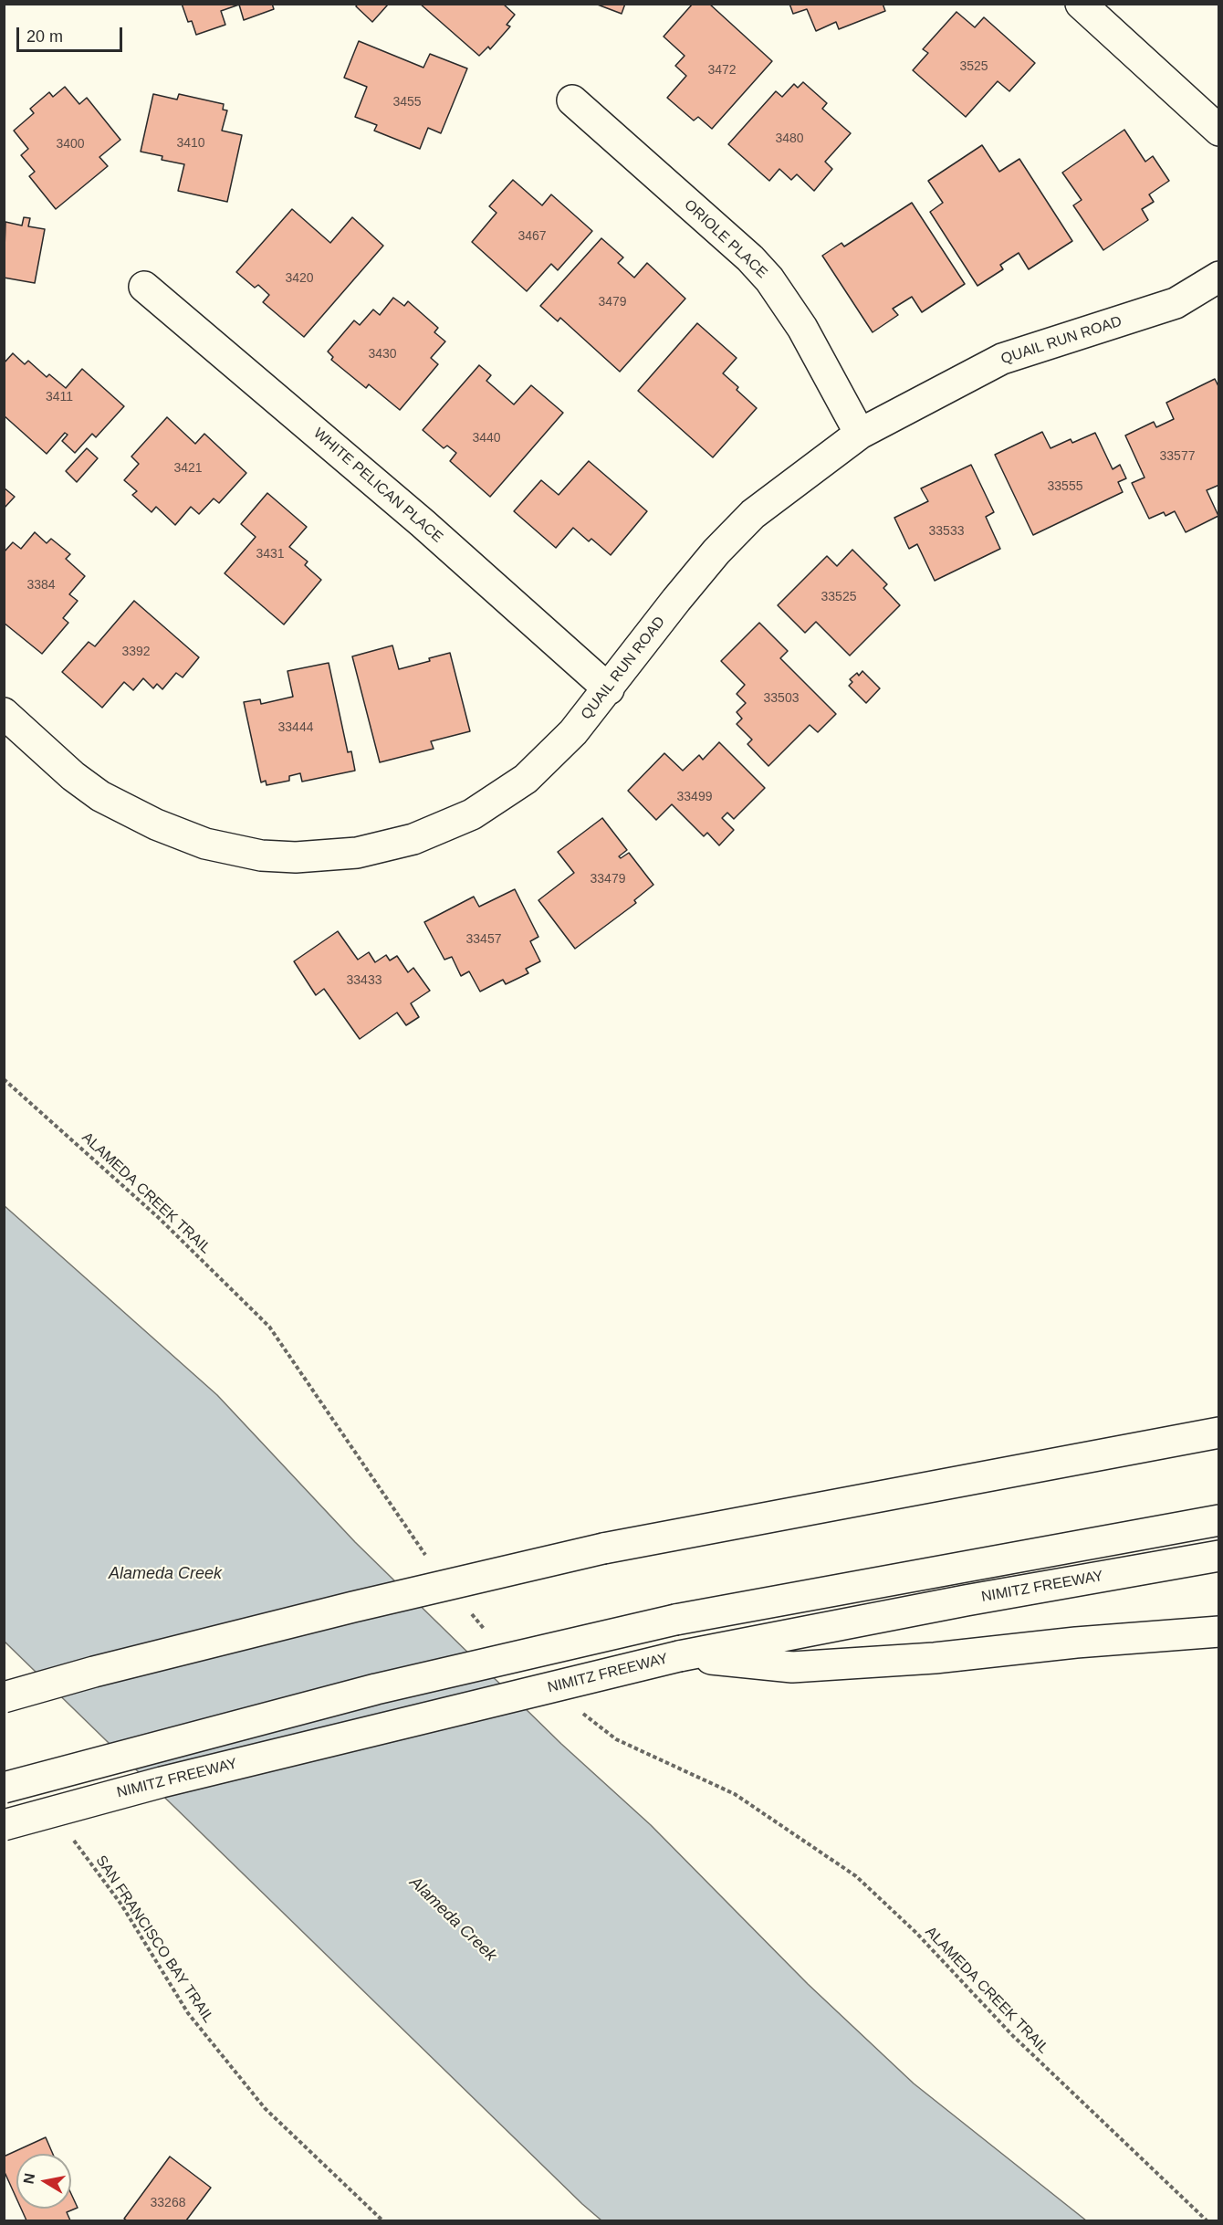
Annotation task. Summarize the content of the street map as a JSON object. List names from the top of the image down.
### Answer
{
  "streets": {
    "main road": [
      "ORIOLE PLACE",
      "QUAIL RUN ROAD",
      "WHITE PELICAN PLACE",
      "NIMITZ FREEWAY"
    ],
    "path": ["ALAMEDA CREEK TRAIL", "SAN FRANCISCO BAY TRAIL"]
  },
  "crossings": [
    ["ORIOLE PLACE", "QUAIL RUN ROAD"],
    ["QUAIL RUN ROAD", "WHITE PELICAN PLACE"]
  ],
  "water": ["Alameda Creek"],
  "house_numbers": [
    "3525",
    "3472",
    "3455",
    "3480",
    "3410",
    "3400",
    "3467",
    "3420",
    "3479",
    "3430",
    "3411",
    "3440",
    "33577",
    "3421",
    "33555",
    "33533",
    "3431",
    "3384",
    "33525",
    "3392",
    "33503",
    "33444",
    "33499",
    "33479",
    "33457",
    "33433",
    "33268"
  ],
  "scale_bar": "20 m",
  "north": "left"
}
